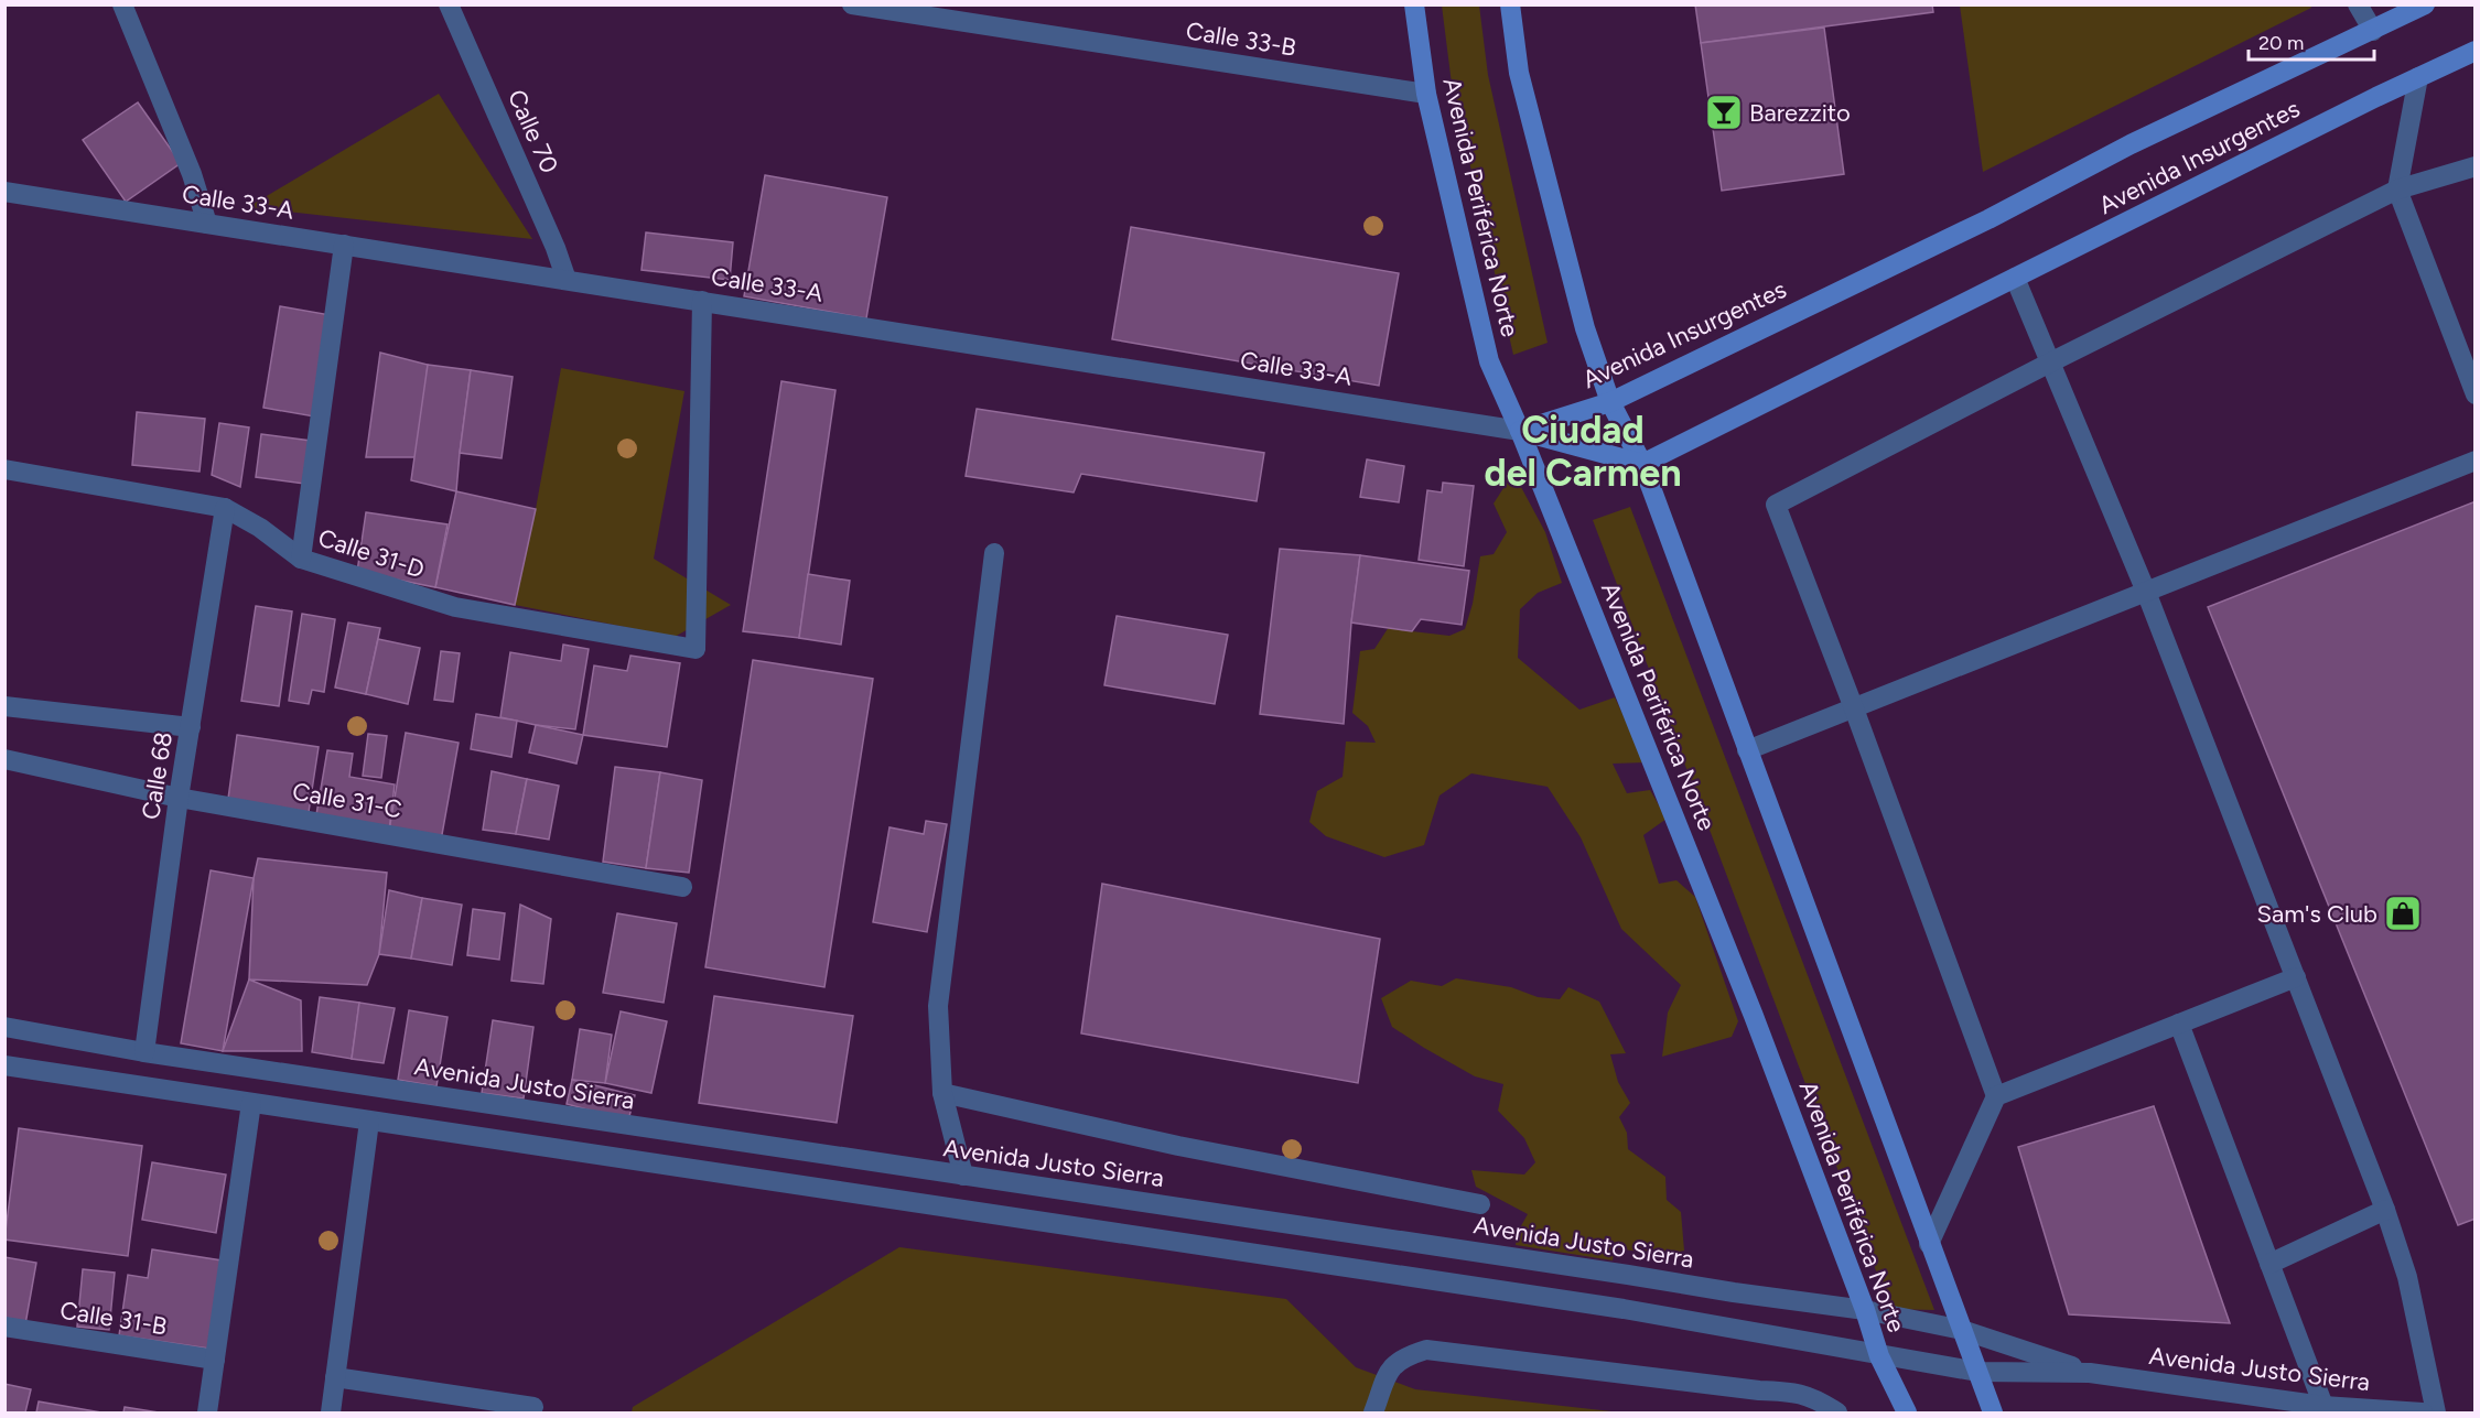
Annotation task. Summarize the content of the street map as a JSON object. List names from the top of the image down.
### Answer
{
  "streets": {
    "main road": ["Avenida Insurgentes", "Avenida Periférica Norte"],
    "street": [
      "Calle 33-B",
      "Calle 70",
      "Calle 33-A",
      "Calle 31-D",
      "Calle 68",
      "Calle 31-C",
      "Avenida Justo Sierra",
      "Calle 31-B"
    ]
  },
  "crossings": [
    ["Calle 33-B", "Avenida Periférica Norte"],
    ["Calle 70", "Calle 33-A"],
    ["Avenida Insurgentes", "Calle 33-A"],
    ["Avenida Insurgentes", "Avenida Periférica Norte"],
    ["Calle 33-A", "Avenida Periférica Norte"],
    ["Calle 33-A", "Calle 31-D"],
    ["Avenida Periférica Norte", "Avenida Justo Sierra"],
    ["Calle 31-D", "Calle 68"],
    ["Calle 68", "Calle 31-C"],
    ["Calle 68", "Avenida Justo Sierra"]
  ],
  "districts": ["Ciudad del Carmen"],
  "places": {
    "bar": ["Barezzito"],
    "shop": ["Sam's Club"]
  },
  "scale_bar": "20 m"
}
